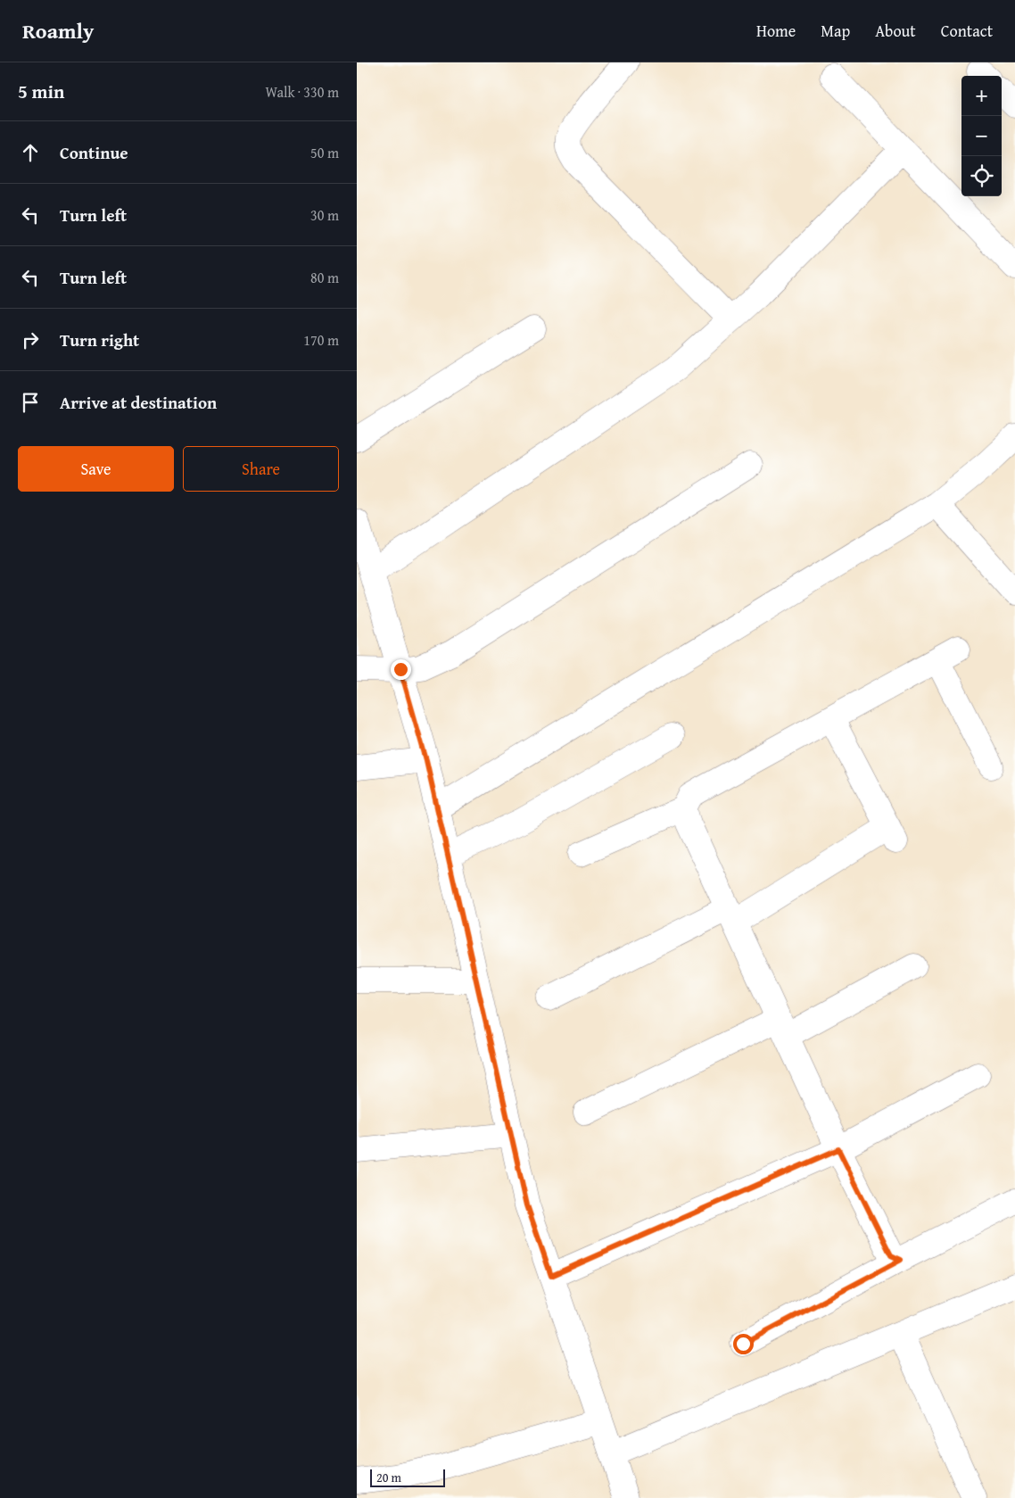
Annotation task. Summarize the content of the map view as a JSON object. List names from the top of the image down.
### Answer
{
  "scale_bar": "20 m",
  "page": {
    "header": "Roamly",
    "nav": [
      "Home",
      "Map",
      "About",
      "Contact"
    ],
    "heading": ["5 min", "Walk · 330 m"],
    "map_buttons": ["+", "−"],
    "list": [
      ["Continue", "50 m"],
      ["Turn left", "30 m"],
      ["Turn left", "80 m"],
      ["Turn right", "170 m"],
      "Arrive at destination"
    ],
    "buttons": ["Save", "Share"],
    "scale": "20 m"
  }
}
